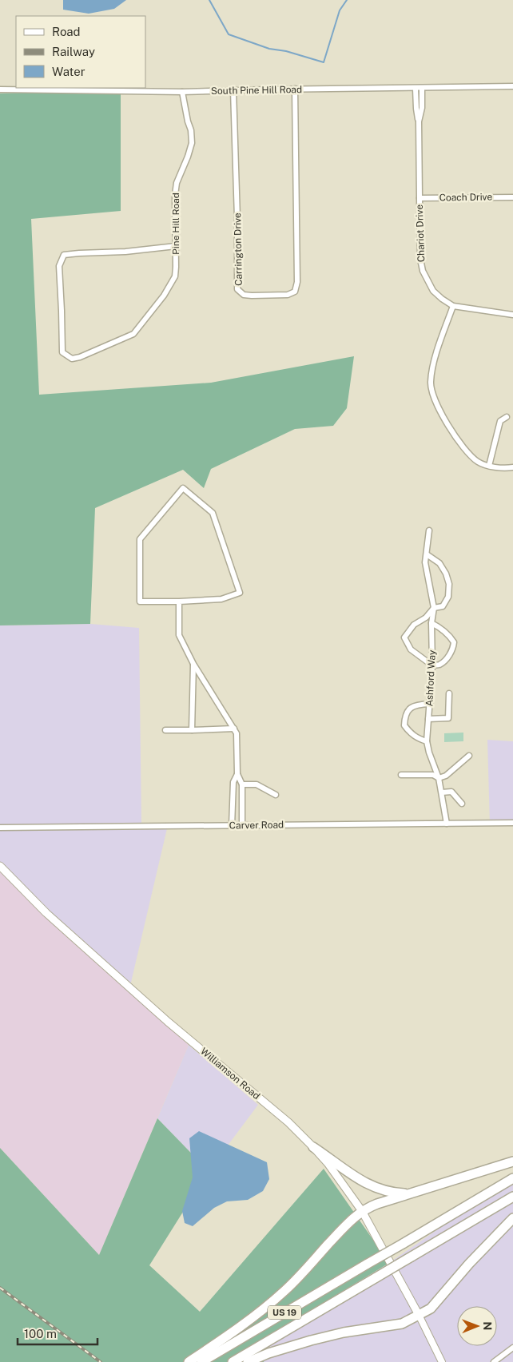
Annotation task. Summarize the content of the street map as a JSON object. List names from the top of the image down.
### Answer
{
  "streets": {
    "highway": ["US 19"],
    "main road": ["Williamson Road"],
    "street": [
      "South Pine Hill Road",
      "Coach Drive",
      "Pine Hill Road",
      "Chariot Drive",
      "Carrington Drive",
      "Ashford Way",
      "Carver Road"
    ]
  },
  "crossings": [
    ["South Pine Hill Road", "Pine Hill Road"],
    ["South Pine Hill Road", "Chariot Drive"],
    ["South Pine Hill Road", "Carrington Drive"],
    ["Coach Drive", "Chariot Drive"],
    ["Ashford Way", "Carver Road"]
  ],
  "legend": ["Road", "Railway", "Water"],
  "scale_bar": "100 m",
  "north": "right"
}
